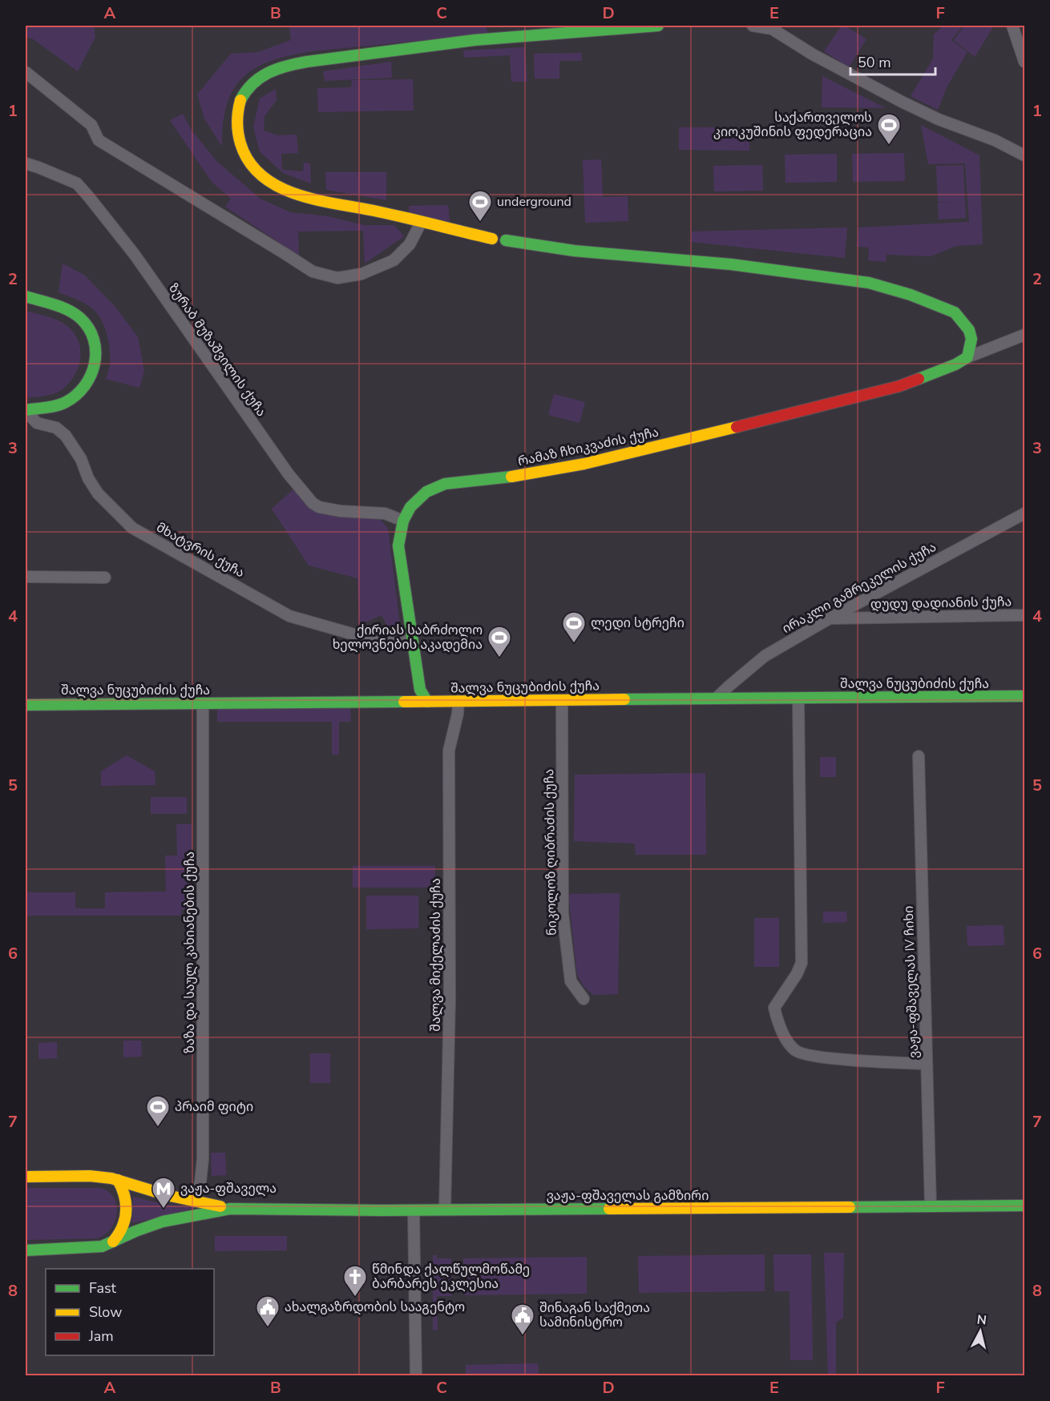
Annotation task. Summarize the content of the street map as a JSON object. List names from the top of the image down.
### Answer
{
  "streets": {
    "main road": ["რამაზ ჩხიკვაძის ქუჩა", "შალვა ნუცუბიძის ქუჩა", "ვაჟა-ფშაველას გამზირი"],
    "street": [
      "ზურაბ მუზაშვილის ქუჩა",
      "მხატვრის ქუჩა",
      "ირაკლი გამრეკელის ქუჩა",
      "დუდუ დადიანის ქუჩა",
      "ნიკოლოზ ღიბრაძის ქუჩა",
      "ზაზა და საულ კახიანების ქუჩა",
      "შალვა მიქელაძის ქუჩა",
      "ვაჟა-ფშაველას IV ჩიხი"
    ]
  },
  "crossings": [
    ["ზურაბ მუზაშვილის ქუჩა", "რამაზ ჩხიკვაძის ქუჩა"],
    ["რამაზ ჩხიკვაძის ქუჩა", "მხატვრის ქუჩა"],
    ["რამაზ ჩხიკვაძის ქუჩა", "შალვა ნუცუბიძის ქუჩა"],
    ["ირაკლი გამრეკელის ქუჩა", "დუდუ დადიანის ქუჩა"],
    ["ირაკლი გამრეკელის ქუჩა", "შალვა ნუცუბიძის ქუჩა"],
    ["შალვა ნუცუბიძის ქუჩა", "ნიკოლოზ ღიბრაძის ქუჩა"],
    ["შალვა ნუცუბიძის ქუჩა", "ზაზა და საულ კახიანების ქუჩა"],
    ["შალვა ნუცუბიძის ქუჩა", "შალვა მიქელაძის ქუჩა"],
    ["ზაზა და საულ კახიანების ქუჩა", "ვაჟა-ფშაველას გამზირი"],
    ["შალვა მიქელაძის ქუჩა", "ვაჟა-ფშაველას გამზირი"],
    ["ვაჟა-ფშაველას IV ჩიხი", "ვაჟა-ფშაველას გამზირი"]
  ],
  "places": {
    "sports": [
      "საქართველოს კიოკუშინის ფედერაცია",
      "underground",
      "ლედი სტრეჩი",
      "ქირიას საბრძოლო ხელოვნების აკადემია",
      "პრაიმ ფიტი"
    ],
    "metro station": ["ვაჟა-ფშაველა"],
    "church": ["წმინდა ქალწულმოწამე ბარბარეს ეკლესია"],
    "public building": ["ახალგაზრდობის სააგენტო", "შინაგან საქმეთა სამინისტრო"]
  },
  "legend": ["Fast", "Slow", "Jam"],
  "scale_bar": "50 m",
  "north": "top",
  "grid": {
    "columns": [
      "A",
      "B",
      "C",
      "D",
      "E",
      "F"
    ],
    "rows": [
      "1",
      "2",
      "3",
      "4",
      "5",
      "6",
      "7",
      "8"
    ]
  }
}
